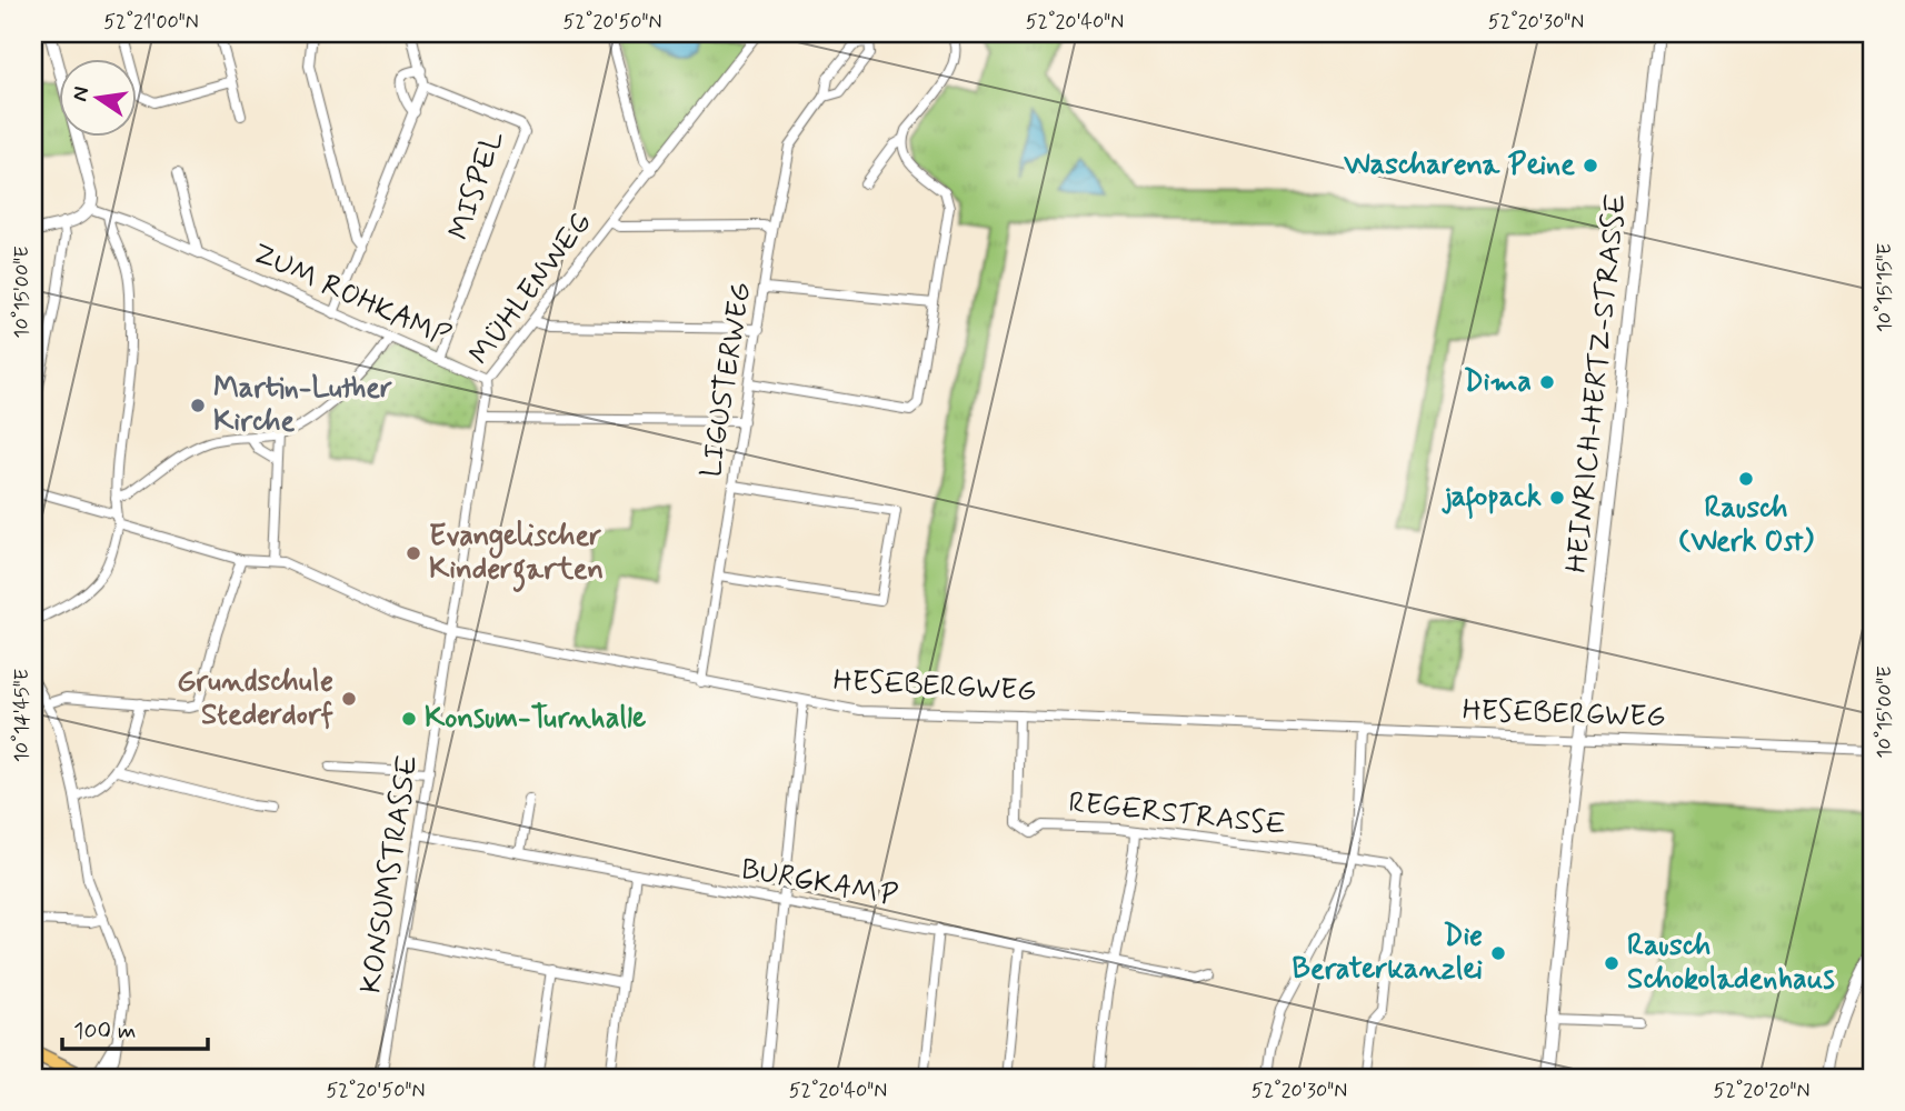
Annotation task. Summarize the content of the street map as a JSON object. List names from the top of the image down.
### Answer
{
  "streets": {
    "street": [
      "MISPEL",
      "MÜHLENWEG",
      "ZUM ROHKAMP",
      "LIGUSTERWEG",
      "HEINRICH-HERTZ-STRASSE",
      "HESEBERGWEG",
      "REGERSTRASSE",
      "KONSUMSTRASSE",
      "BURGKAMP"
    ]
  },
  "crossings": [
    ["MISPEL", "ZUM ROHKAMP"],
    ["MÜHLENWEG", "ZUM ROHKAMP"],
    ["MÜHLENWEG", "HESEBERGWEG"],
    ["MÜHLENWEG", "KONSUMSTRASSE"],
    ["LIGUSTERWEG", "HESEBERGWEG"],
    ["HEINRICH-HERTZ-STRASSE", "HESEBERGWEG"],
    ["HESEBERGWEG", "REGERSTRASSE"],
    ["HESEBERGWEG", "KONSUMSTRASSE"],
    ["KONSUMSTRASSE", "BURGKAMP"]
  ],
  "places": [
    "Wascharena Peine",
    "Dima",
    "Martin-Luther Kirche",
    "Rausch (Werk Ost)",
    "jafopack",
    "Evangelischer Kindergarten",
    "Grundschule Stederdorf",
    "Konsum-Turnhalle",
    "Die Beraterkanzlei",
    "Rausch Schokoladenhaus"
  ],
  "scale_bar": "100 m",
  "north": "left",
  "coordinates": [
    "52°21'00\"N",
    "52°20'50\"N",
    "52°20'40\"N",
    "52°20'30\"N",
    "10°15'15\"E",
    "10°15'00\"E",
    "10°14'45\"E",
    "52°20'20\"N"
  ]
}
